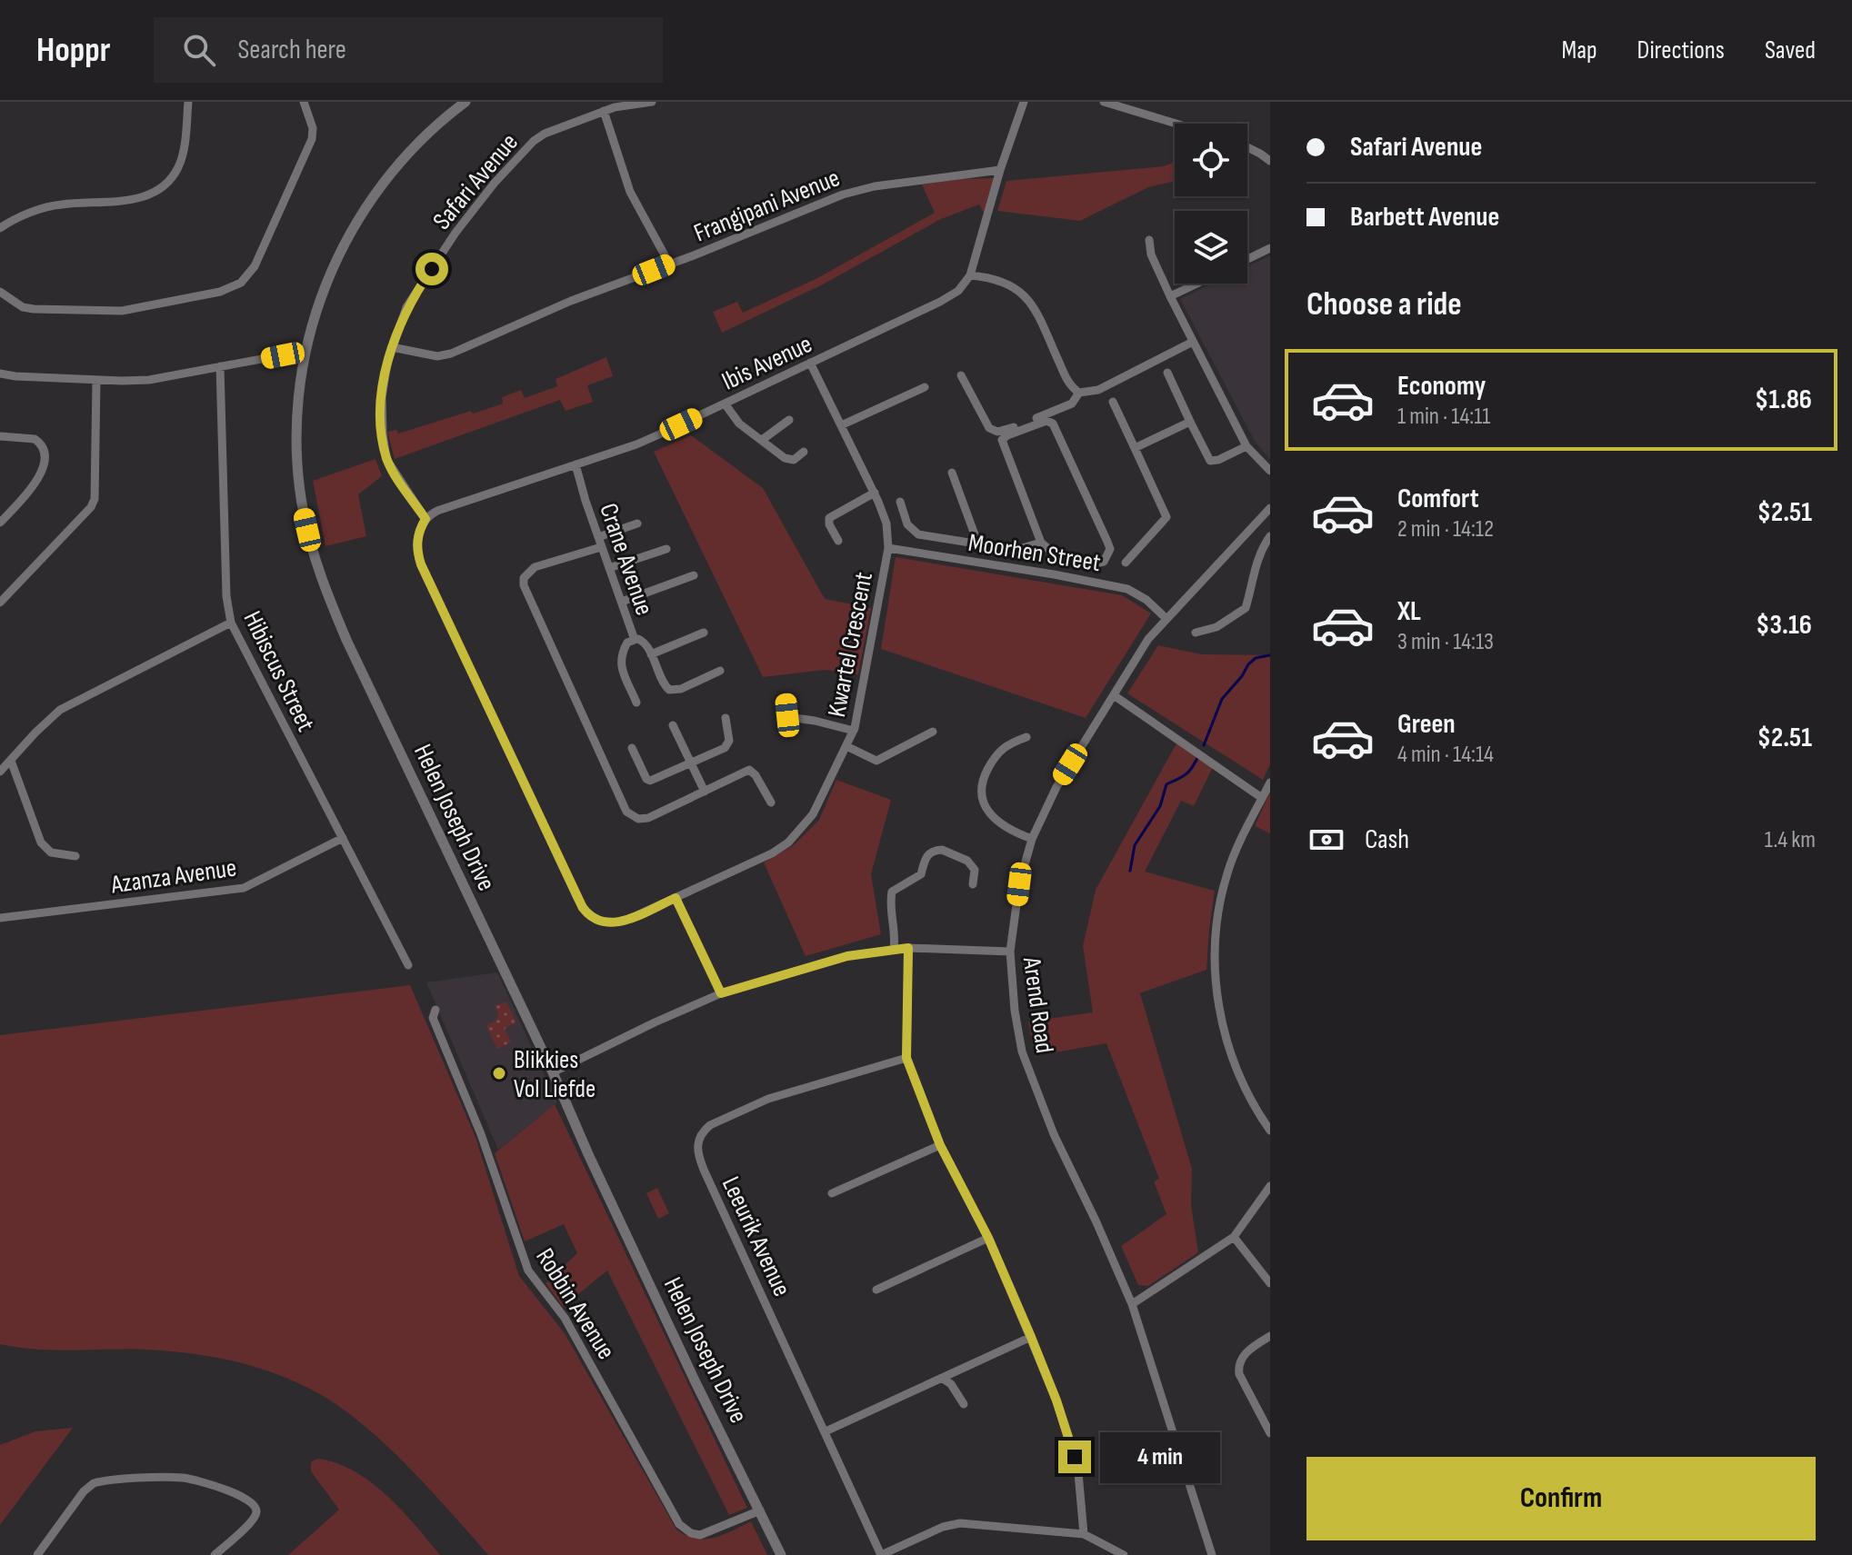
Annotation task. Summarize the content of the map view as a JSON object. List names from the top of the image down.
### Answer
{
  "streets": {
    "street": [
      "Safari Avenue",
      "Frangipani Avenue",
      "Ibis Avenue",
      "Moorhen Street",
      "Crane Avenue",
      "Kwartel Crescent",
      "Hibiscus Street",
      "Helen Joseph Drive",
      "Azanza Avenue",
      "Arend Road",
      "Leeurik Avenue",
      "Robbin Avenue"
    ]
  },
  "crossings": [
    ["Safari Avenue", "Frangipani Avenue"],
    ["Safari Avenue", "Ibis Avenue"],
    ["Safari Avenue", "Kwartel Crescent"],
    ["Ibis Avenue", "Crane Avenue"],
    ["Ibis Avenue", "Kwartel Crescent"],
    ["Moorhen Street", "Kwartel Crescent"],
    ["Moorhen Street", "Arend Road"],
    ["Hibiscus Street", "Azanza Avenue"],
    ["Helen Joseph Drive", "Robbin Avenue"]
  ],
  "places": ["Blikkies Vol Liefde"],
  "page": {
    "header": "Hoppr",
    "search": "Search here",
    "nav": ["Map", "Directions", "Saved"],
    "banner": ["Safari Avenue", "Barbett Avenue"],
    "heading": "Choose a ride",
    "list": [
      {
        "name": "Economy",
        "note": "1 min · 14:11",
        "value": "$1.86"
      },
      {
        "name": "Comfort",
        "note": "2 min · 14:12",
        "value": "$2.51"
      },
      {
        "name": "XL",
        "note": "3 min · 14:13",
        "value": "$3.16"
      },
      {
        "name": "Green",
        "note": "4 min · 14:14",
        "value": "$2.51"
      }
    ],
    "pay": ["Cash", "1.4 km"],
    "bubble": "4 min",
    "buttons": "Confirm"
  }
}
